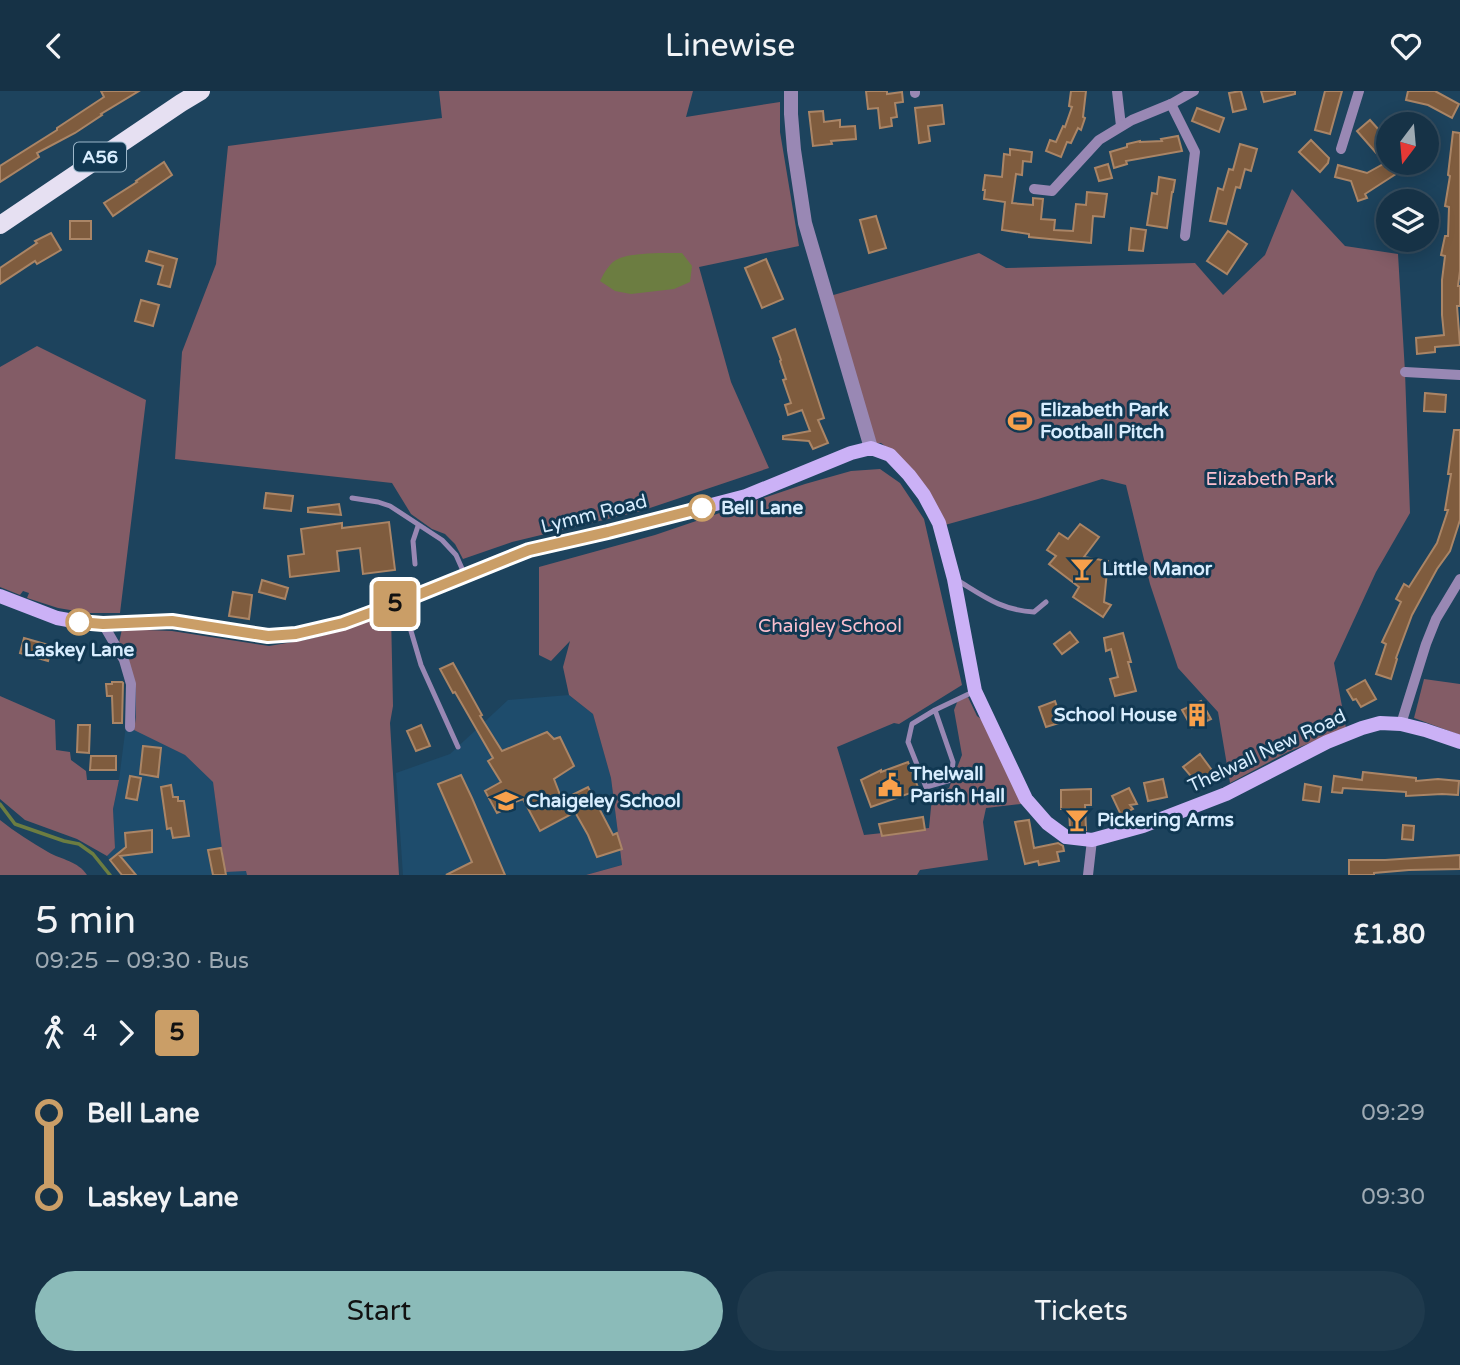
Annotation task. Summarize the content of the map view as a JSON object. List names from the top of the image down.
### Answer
{
  "streets": {
    "main road": ["A56", "Lymm Road", "Thelwall New Road"]
  },
  "parks": ["Elizabeth Park", "Chaigley School"],
  "places": {
    "sports": ["Elizabeth Park Football Pitch"],
    "other": ["Bell Lane", "Laskey Lane"],
    "bar": ["Little Manor", "Pickering Arms"],
    "building": ["School House"],
    "public building": ["Thelwall Parish Hall"],
    "school or university": ["Chaigeley School"]
  },
  "lines": ["bus line 5"],
  "north": "bottom",
  "page": {
    "header": "Linewise",
    "on_map": "5",
    "heading": ["5 min", "09:25 – 09:30 · Bus", "£1.80"],
    "legs": ["4", "5"],
    "list": [
      {
        "name": "Bell Lane",
        "value": "09:29"
      },
      {
        "name": "Laskey Lane",
        "value": "09:30"
      }
    ],
    "buttons": ["Start", "Tickets"]
  }
}
